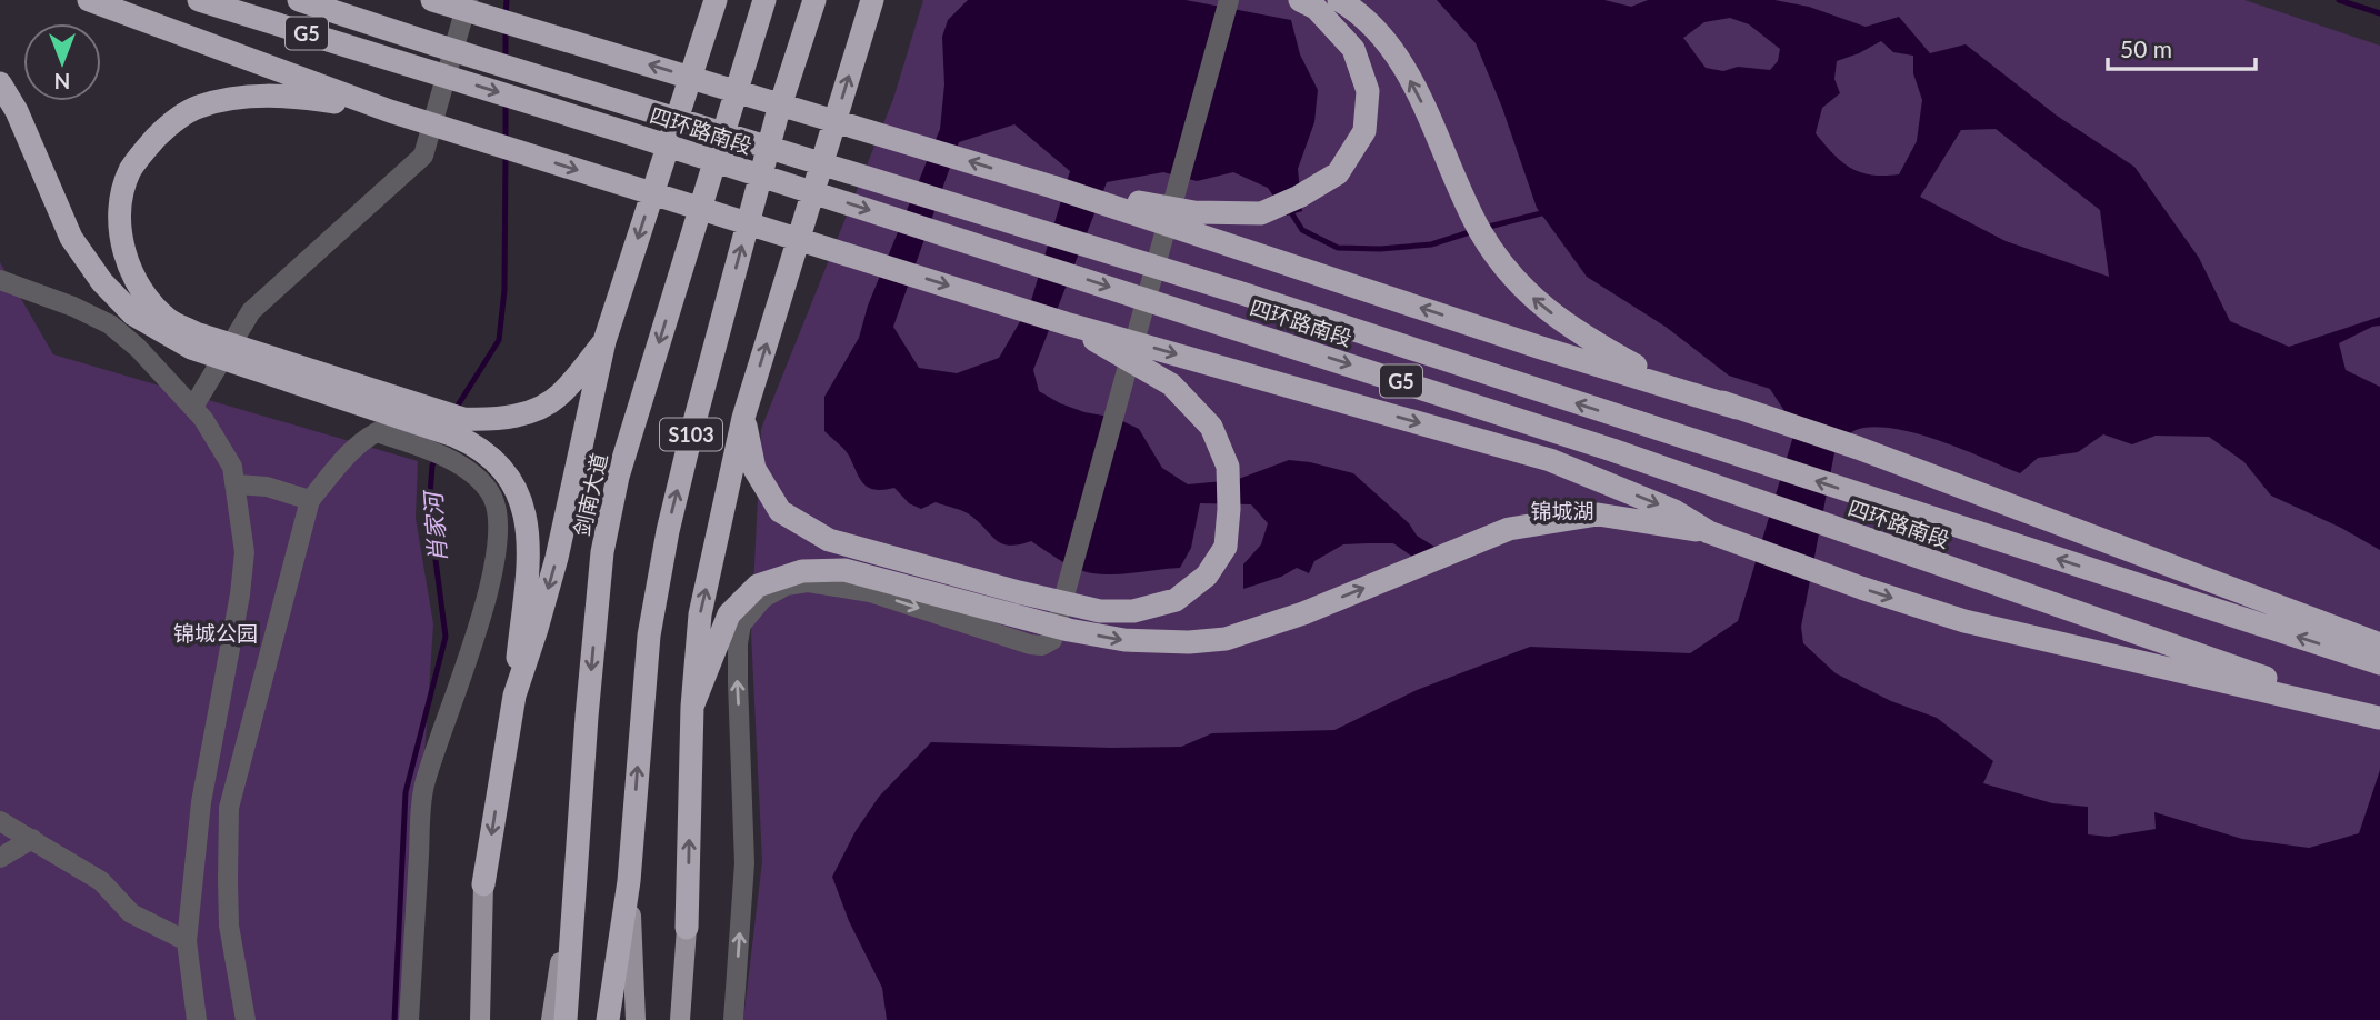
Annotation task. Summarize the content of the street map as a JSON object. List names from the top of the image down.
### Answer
{
  "streets": {
    "highway": [
      "G5",
      "四环路南段",
      "S103",
      "剑南大道"
    ]
  },
  "water": ["肖家河"],
  "parks": ["锦城湖", "锦城公园"],
  "scale_bar": "50 m",
  "north": "bottom"
}
